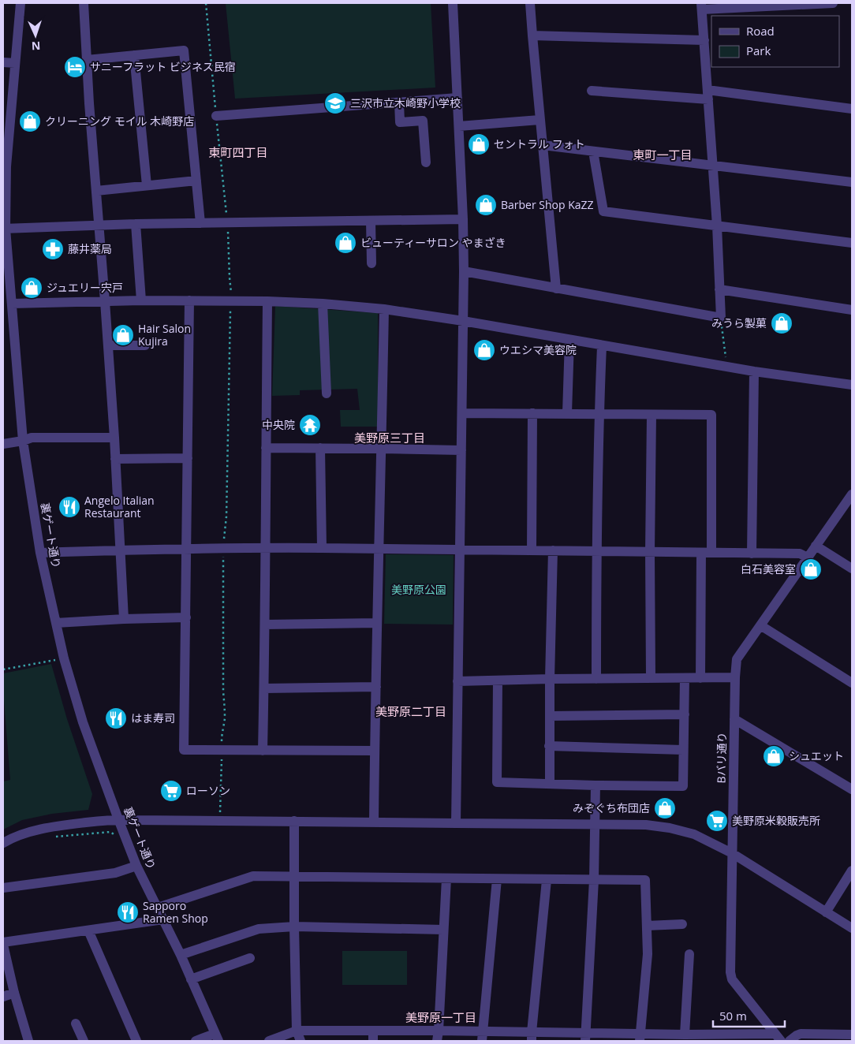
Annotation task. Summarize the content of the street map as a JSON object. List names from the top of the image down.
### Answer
{
  "streets": {
    "street": ["裏ゲート通り", "Bバリ通り"]
  },
  "districts": [
    "東町四丁目",
    "東町一丁目",
    "美野原三丁目",
    "美野原二丁目",
    "美野原一丁目"
  ],
  "parks": ["美野原公園"],
  "places": {
    "hotel": ["サニーフラット ビジネス民宿"],
    "school or university": ["三沢市立木崎野小学校"],
    "shop": [
      "クリーニング モイル 木崎野店",
      "セントラル フォト",
      "Barber Shop KaZZ",
      "ビューティーサロン やまざき",
      "ジュエリー宍戸",
      "みうら製菓",
      "Hair Salon Kujira",
      "ウエシマ美容院",
      "白石美容室",
      "シュエット",
      "みぞぐち布団店"
    ],
    "pharmacy": ["藤井薬局"],
    "temple": ["中央院"],
    "restaurant": ["Angelo Italian Restaurant", "はま寿司", "Sapporo Ramen Shop"],
    "supermarket": ["ローソン", "美野原米穀販売所"]
  },
  "legend": ["Road", "Park"],
  "scale_bar": "50 m",
  "north": "bottom"
}
